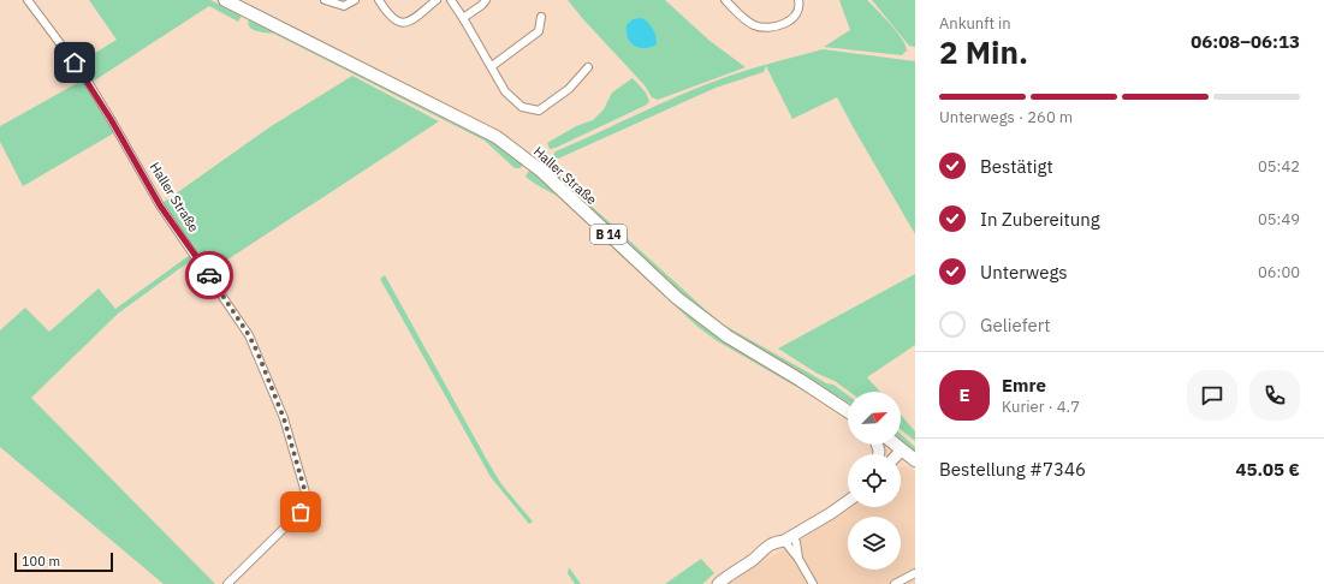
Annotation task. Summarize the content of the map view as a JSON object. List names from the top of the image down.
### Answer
{
  "streets": {
    "main road": ["Haller Straße", "B 14"]
  },
  "scale_bar": "100 m",
  "north": "top right",
  "page": {
    "heading": ["2 Min.", "Ankunft in", "06:08–06:13"],
    "panel": [
      "Emre",
      "Kurier · 4.7",
      "Bestellung #7346",
      "45.05 €"
    ],
    "bar": "Unterwegs · 260 m",
    "list": [
      ["Bestätigt", "05:42"],
      ["In Zubereitung", "05:49"],
      ["Unterwegs", "06:00"],
      "Geliefert"
    ],
    "round": "E",
    "scale": "100 m"
  }
}
